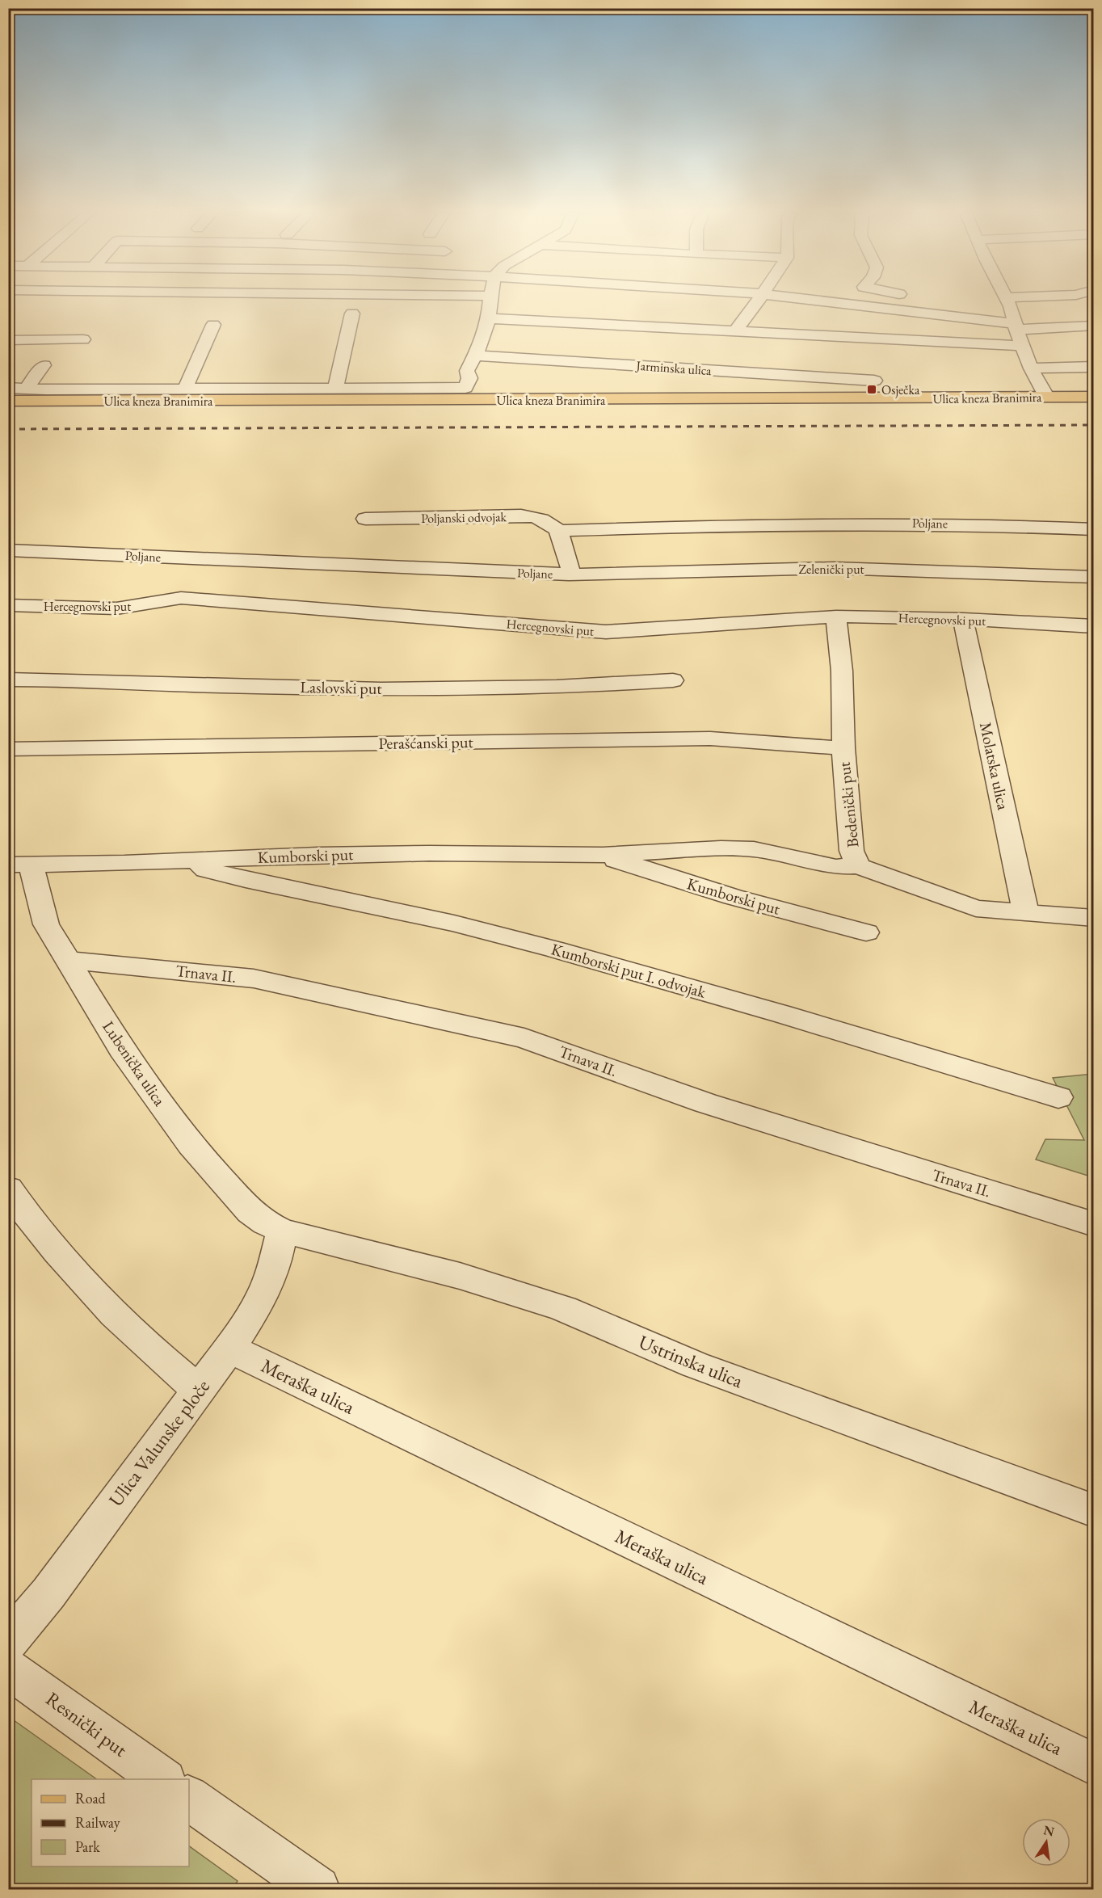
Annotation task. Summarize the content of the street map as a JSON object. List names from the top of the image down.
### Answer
{
  "streets": {
    "main road": ["Ulica kneza Branimira"],
    "street": [
      "Jarminska ulica",
      "Poljanski odvojak",
      "Poljane",
      "Zelenički put",
      "Hercegnovski put",
      "Laslovski put",
      "Perašćanski put",
      "Molatska ulica",
      "Bedenički put",
      "Kumborski put",
      "Kumborski put I. odvojak",
      "Trnava II.",
      "Lubenička ulica",
      "Ustrinska ulica",
      "Meraška ulica",
      "Ulica Valunske ploče",
      "Resnički put"
    ]
  },
  "crossings": [
    ["Jarminska ulica", "Ulica kneza Branimira"],
    ["Poljanski odvojak", "Poljane"],
    ["Poljane", "Zelenički put"],
    ["Hercegnovski put", "Molatska ulica"],
    ["Hercegnovski put", "Bedenički put"],
    ["Perašćanski put", "Bedenički put"],
    ["Molatska ulica", "Bedenički put"],
    ["Bedenički put", "Kumborski put"],
    ["Kumborski put", "Kumborski put I. odvojak"],
    ["Kumborski put", "Lubenička ulica"],
    ["Trnava II.", "Lubenička ulica"],
    ["Lubenička ulica", "Ustrinska ulica"],
    ["Lubenička ulica", "Ulica Valunske ploče"],
    ["Ustrinska ulica", "Ulica Valunske ploče"],
    ["Meraška ulica", "Ulica Valunske ploče"]
  ],
  "places": {
    "transit": ["Osječka"]
  },
  "legend": ["Road", "Railway", "Park"],
  "north": "top"
}
